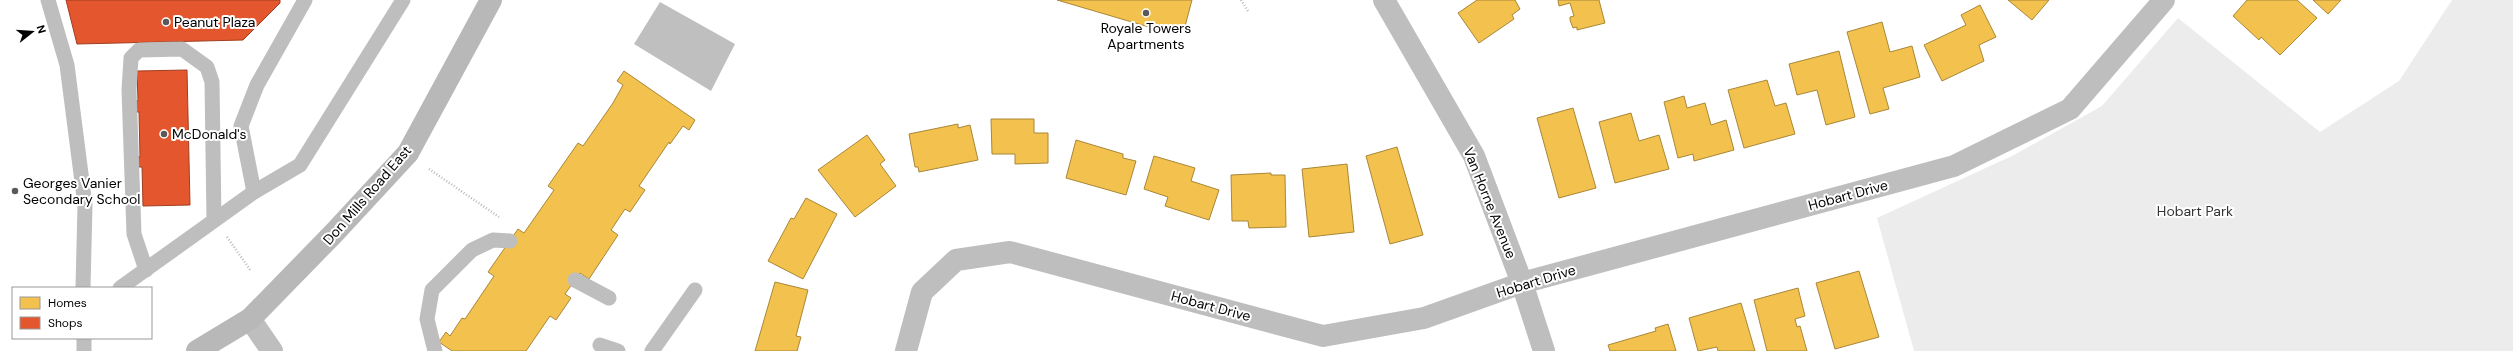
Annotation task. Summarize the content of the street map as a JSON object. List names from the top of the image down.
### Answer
{
  "streets": {
    "main road": ["Don Mills Road East"],
    "street": ["Hobart Drive", "Van Horne Avenue"]
  },
  "crossings": [
    ["Hobart Drive", "Van Horne Avenue"]
  ],
  "parks": ["Hobart Park"],
  "places": [
    "Royale Towers Apartments",
    "Peanut Plaza",
    "McDonald's",
    "Georges Vanier Secondary School"
  ],
  "legend": ["Homes", "Shops"],
  "north": "right"
}
